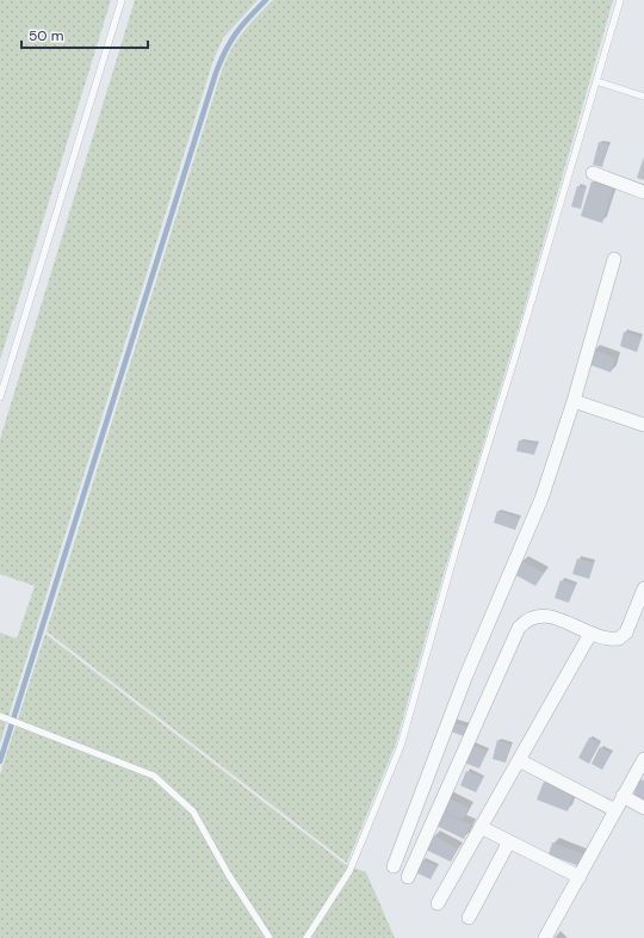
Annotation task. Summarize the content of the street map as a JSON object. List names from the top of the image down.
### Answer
{
  "scale_bar": "50 m"
}
